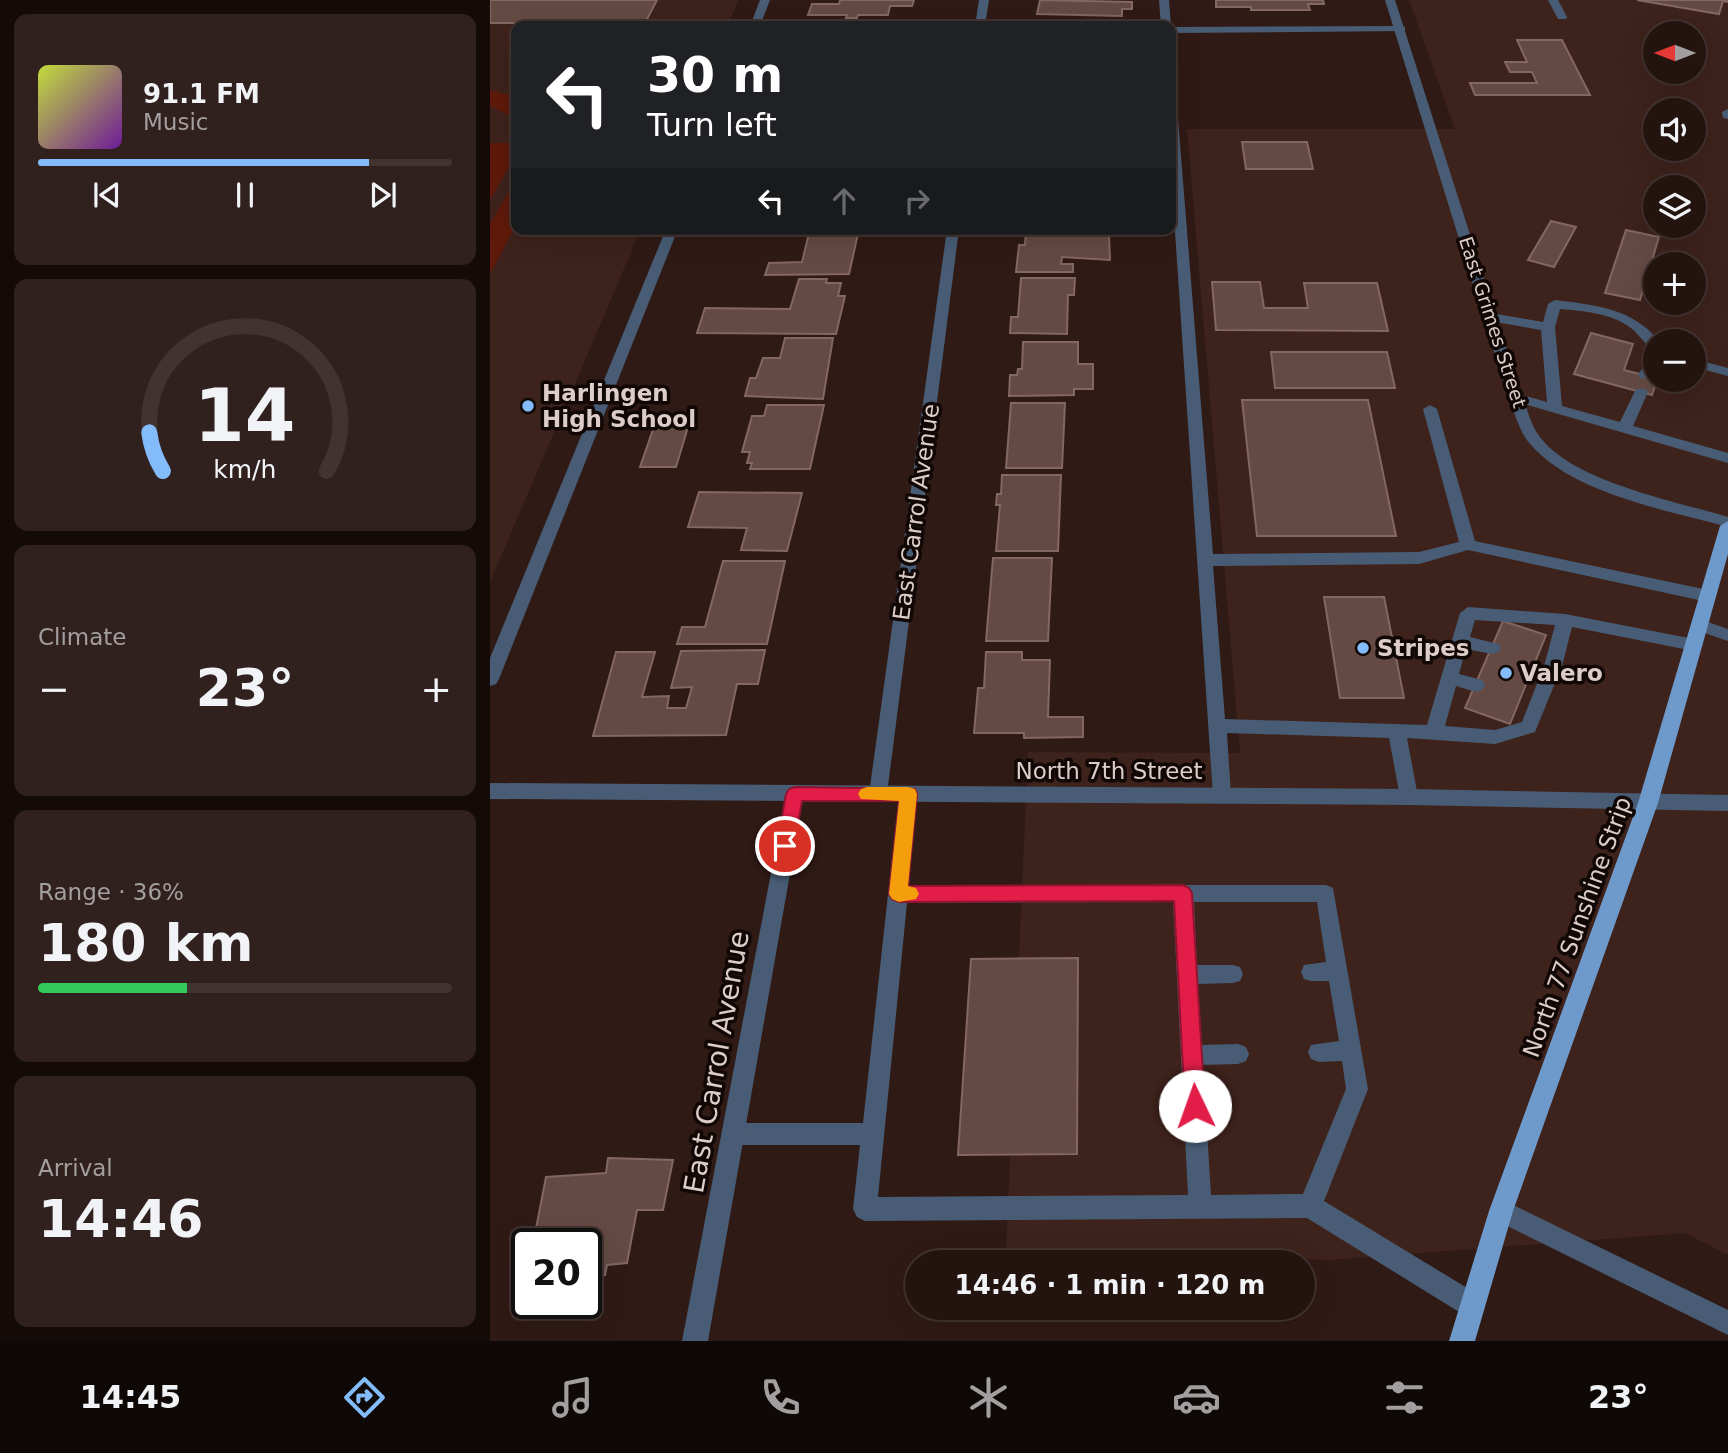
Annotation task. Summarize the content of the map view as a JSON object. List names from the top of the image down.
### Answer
{
  "streets": {
    "main road": ["North 77 Sunshine Strip"],
    "street": ["East Grimes Street", "East Carrol Avenue", "North 7th Street"]
  },
  "crossings": [
    ["East Grimes Street", "North 77 Sunshine Strip"],
    ["East Carrol Avenue", "North 7th Street"],
    ["North 7th Street", "North 77 Sunshine Strip"]
  ],
  "places": ["Harlingen High School", "Stripes", "Valero"],
  "north": "left",
  "page": {
    "map_buttons": ["+", "−"],
    "turn": ["30 m", "Turn left"],
    "song": ["91.1 FM", "Music"],
    "tile": [
      "Climate",
      ["Range · 36%", "180 km"],
      ["Arrival", "14:46"]
    ],
    "heat": ["−", "23°", "+"],
    "limit": "20",
    "trip": "14:46 · 1 min · 120 m",
    "tabs": ["14:45", "23°"],
    "gauge": ["14", "km/h"]
  }
}
